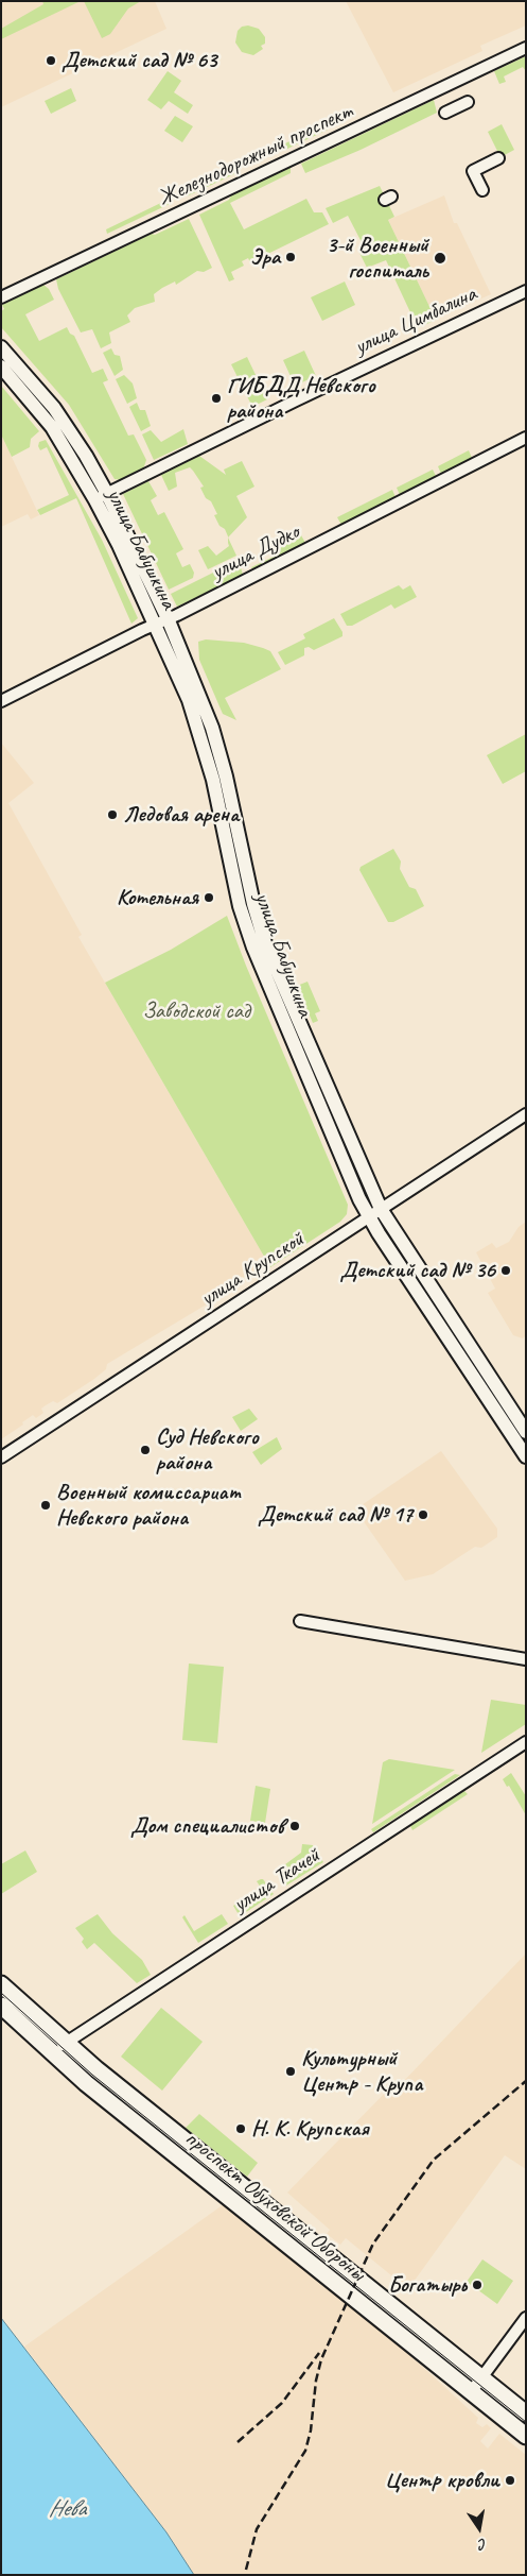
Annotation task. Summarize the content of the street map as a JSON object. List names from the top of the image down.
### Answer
{
  "streets": {
    "main road": ["проспект Обуховской Обороны"],
    "street": [
      "Железнодорожный проспект",
      "улица Цимбалина",
      "улица Бабушкина",
      "улица Дудко",
      "улица Крупской",
      "улица Ткачей"
    ]
  },
  "crossings": [
    ["улица Цимбалина", "улица Бабушкина"],
    ["улица Бабушкина", "улица Дудко"],
    ["улица Бабушкина", "улица Крупской"],
    ["улица Ткачей", "проспект Обуховской Обороны"]
  ],
  "water": ["Нева"],
  "parks": ["Заводской сад"],
  "places": [
    "Детский сад № 63",
    "Эра",
    "3-й Военный госпиталь",
    "ГИБДД Невского района",
    "Ледовая арена",
    "Котельная",
    "Детский сад № 36",
    "Суд Невского района",
    "Военный комиссариат Невского района",
    "Детский сад № 17",
    "Дом специалистов",
    "Культурный Центр - Крупа",
    "Н. К. Крупская",
    "Богатырь",
    "Центр кровли"
  ],
  "north": "bottom"
}
